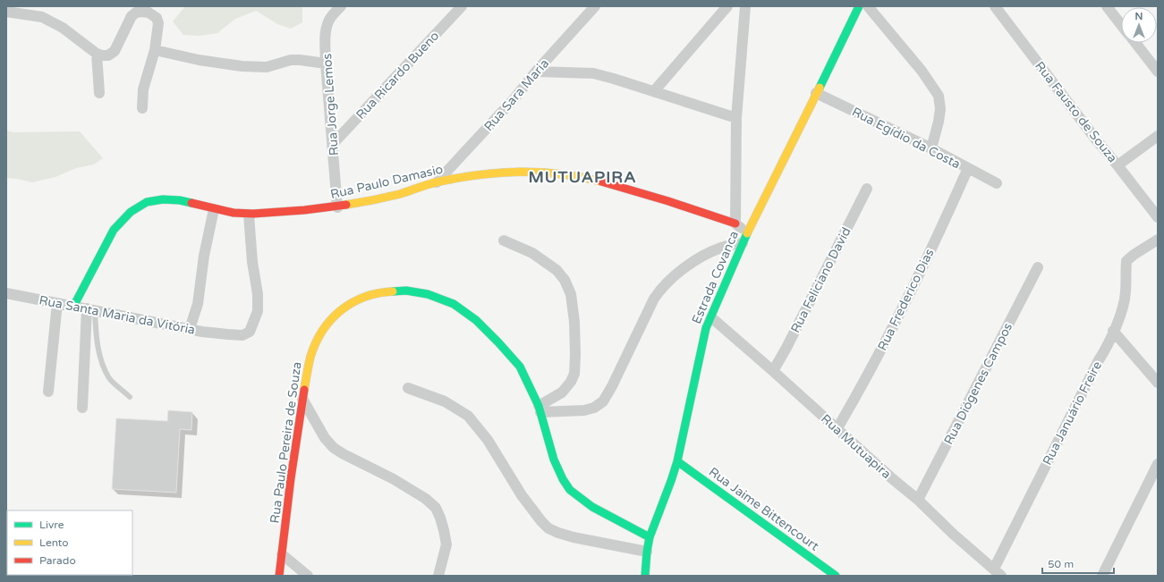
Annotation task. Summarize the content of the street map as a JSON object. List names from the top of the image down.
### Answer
{
  "streets": {
    "street": [
      "Rua Ricardo Bueno",
      "Rua Sara Maria",
      "Rua Jorge Lemos",
      "Rua Fausto de Souza",
      "Rua Egídio da Costa",
      "Rua Paulo Damasio",
      "Estrada Covanca",
      "Rua Feliciano David",
      "Rua Frederico Dias",
      "Rua Santa Maria da Vitória",
      "Rua Diógenes Campos",
      "Rua Januário Freire",
      "Rua Paulo Pereira de Souza",
      "Rua Mutuapira",
      "Rua Jaime Bittencourt"
    ]
  },
  "crossings": [
    ["Rua Ricardo Bueno", "Rua Jorge Lemos"],
    ["Rua Sara Maria", "Rua Paulo Damasio"],
    ["Rua Jorge Lemos", "Rua Paulo Damasio"],
    ["Rua Egídio da Costa", "Estrada Covanca"],
    ["Rua Egídio da Costa", "Rua Frederico Dias"],
    ["Rua Paulo Damasio", "Rua Santa Maria da Vitória"],
    ["Estrada Covanca", "Rua Paulo Pereira de Souza"],
    ["Estrada Covanca", "Rua Mutuapira"],
    ["Estrada Covanca", "Rua Jaime Bittencourt"],
    ["Rua Feliciano David", "Rua Mutuapira"],
    ["Rua Frederico Dias", "Rua Mutuapira"],
    ["Rua Diógenes Campos", "Rua Mutuapira"],
    ["Rua Januário Freire", "Rua Mutuapira"]
  ],
  "districts": ["MUTUAPIRA"],
  "legend": ["Livre", "Lento", "Parado"],
  "scale_bar": "50 m",
  "north": "top"
}
